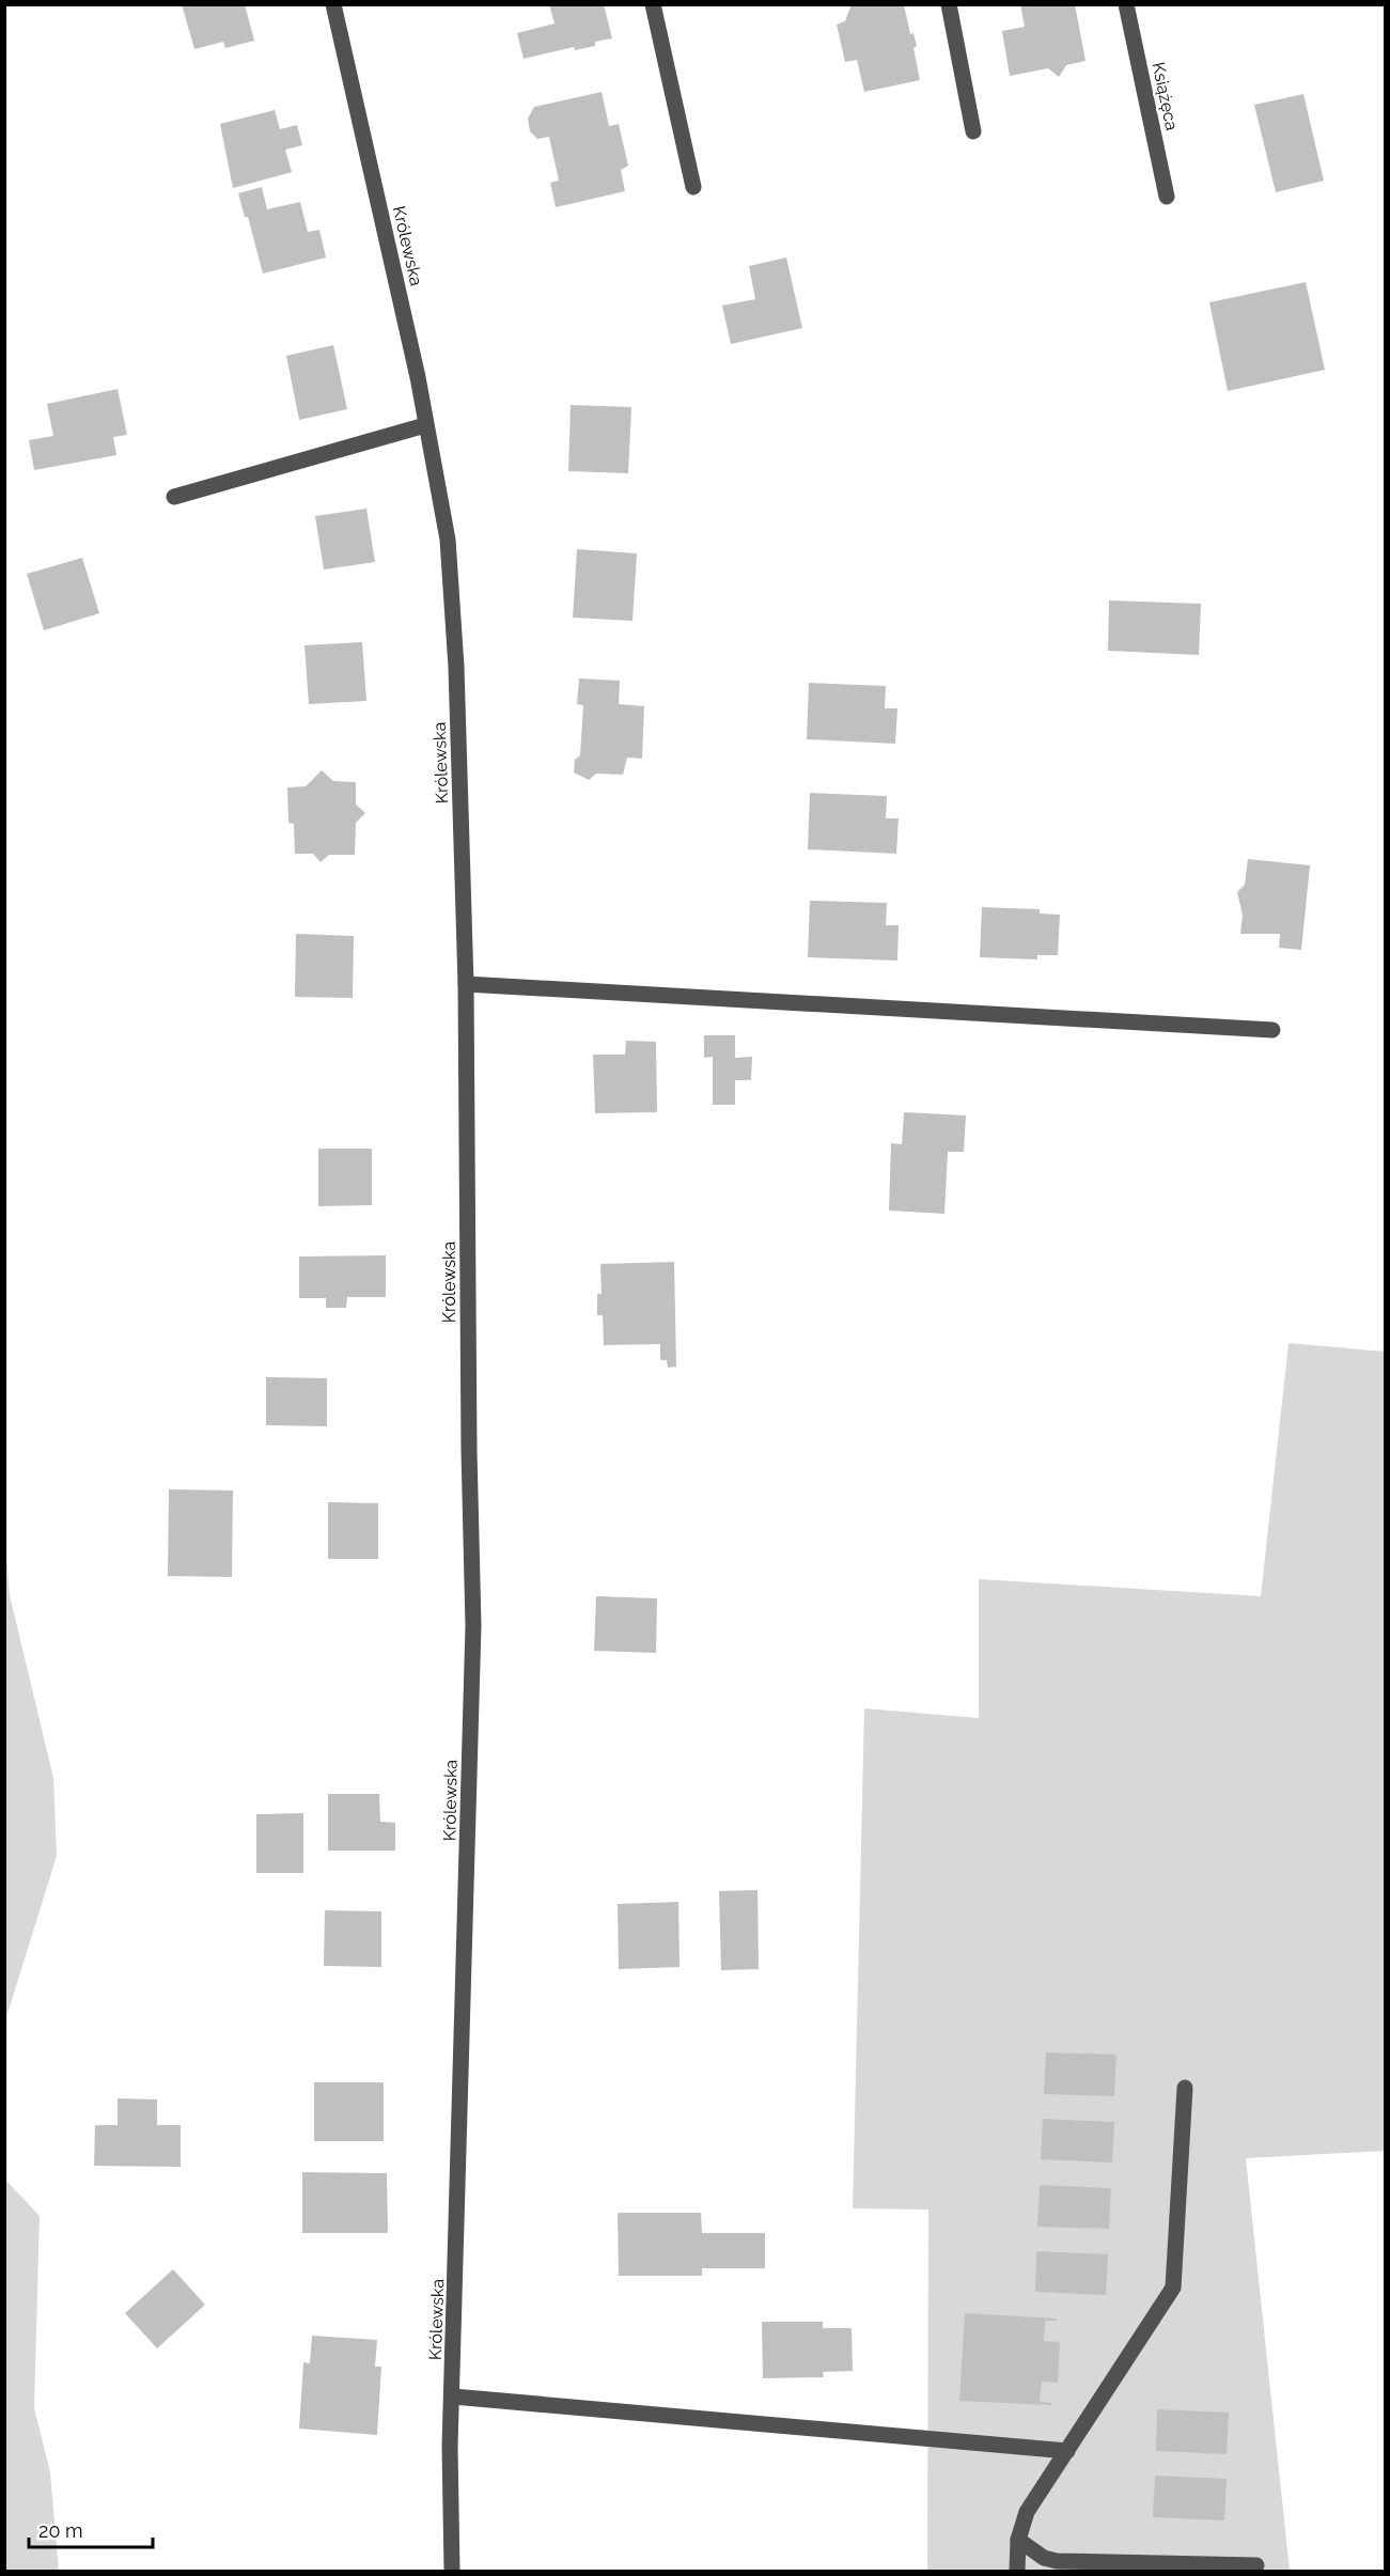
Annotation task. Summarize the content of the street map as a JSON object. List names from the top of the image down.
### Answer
{
  "streets": {
    "street": ["Książęca", "Królewska"]
  },
  "scale_bar": "20 m"
}
